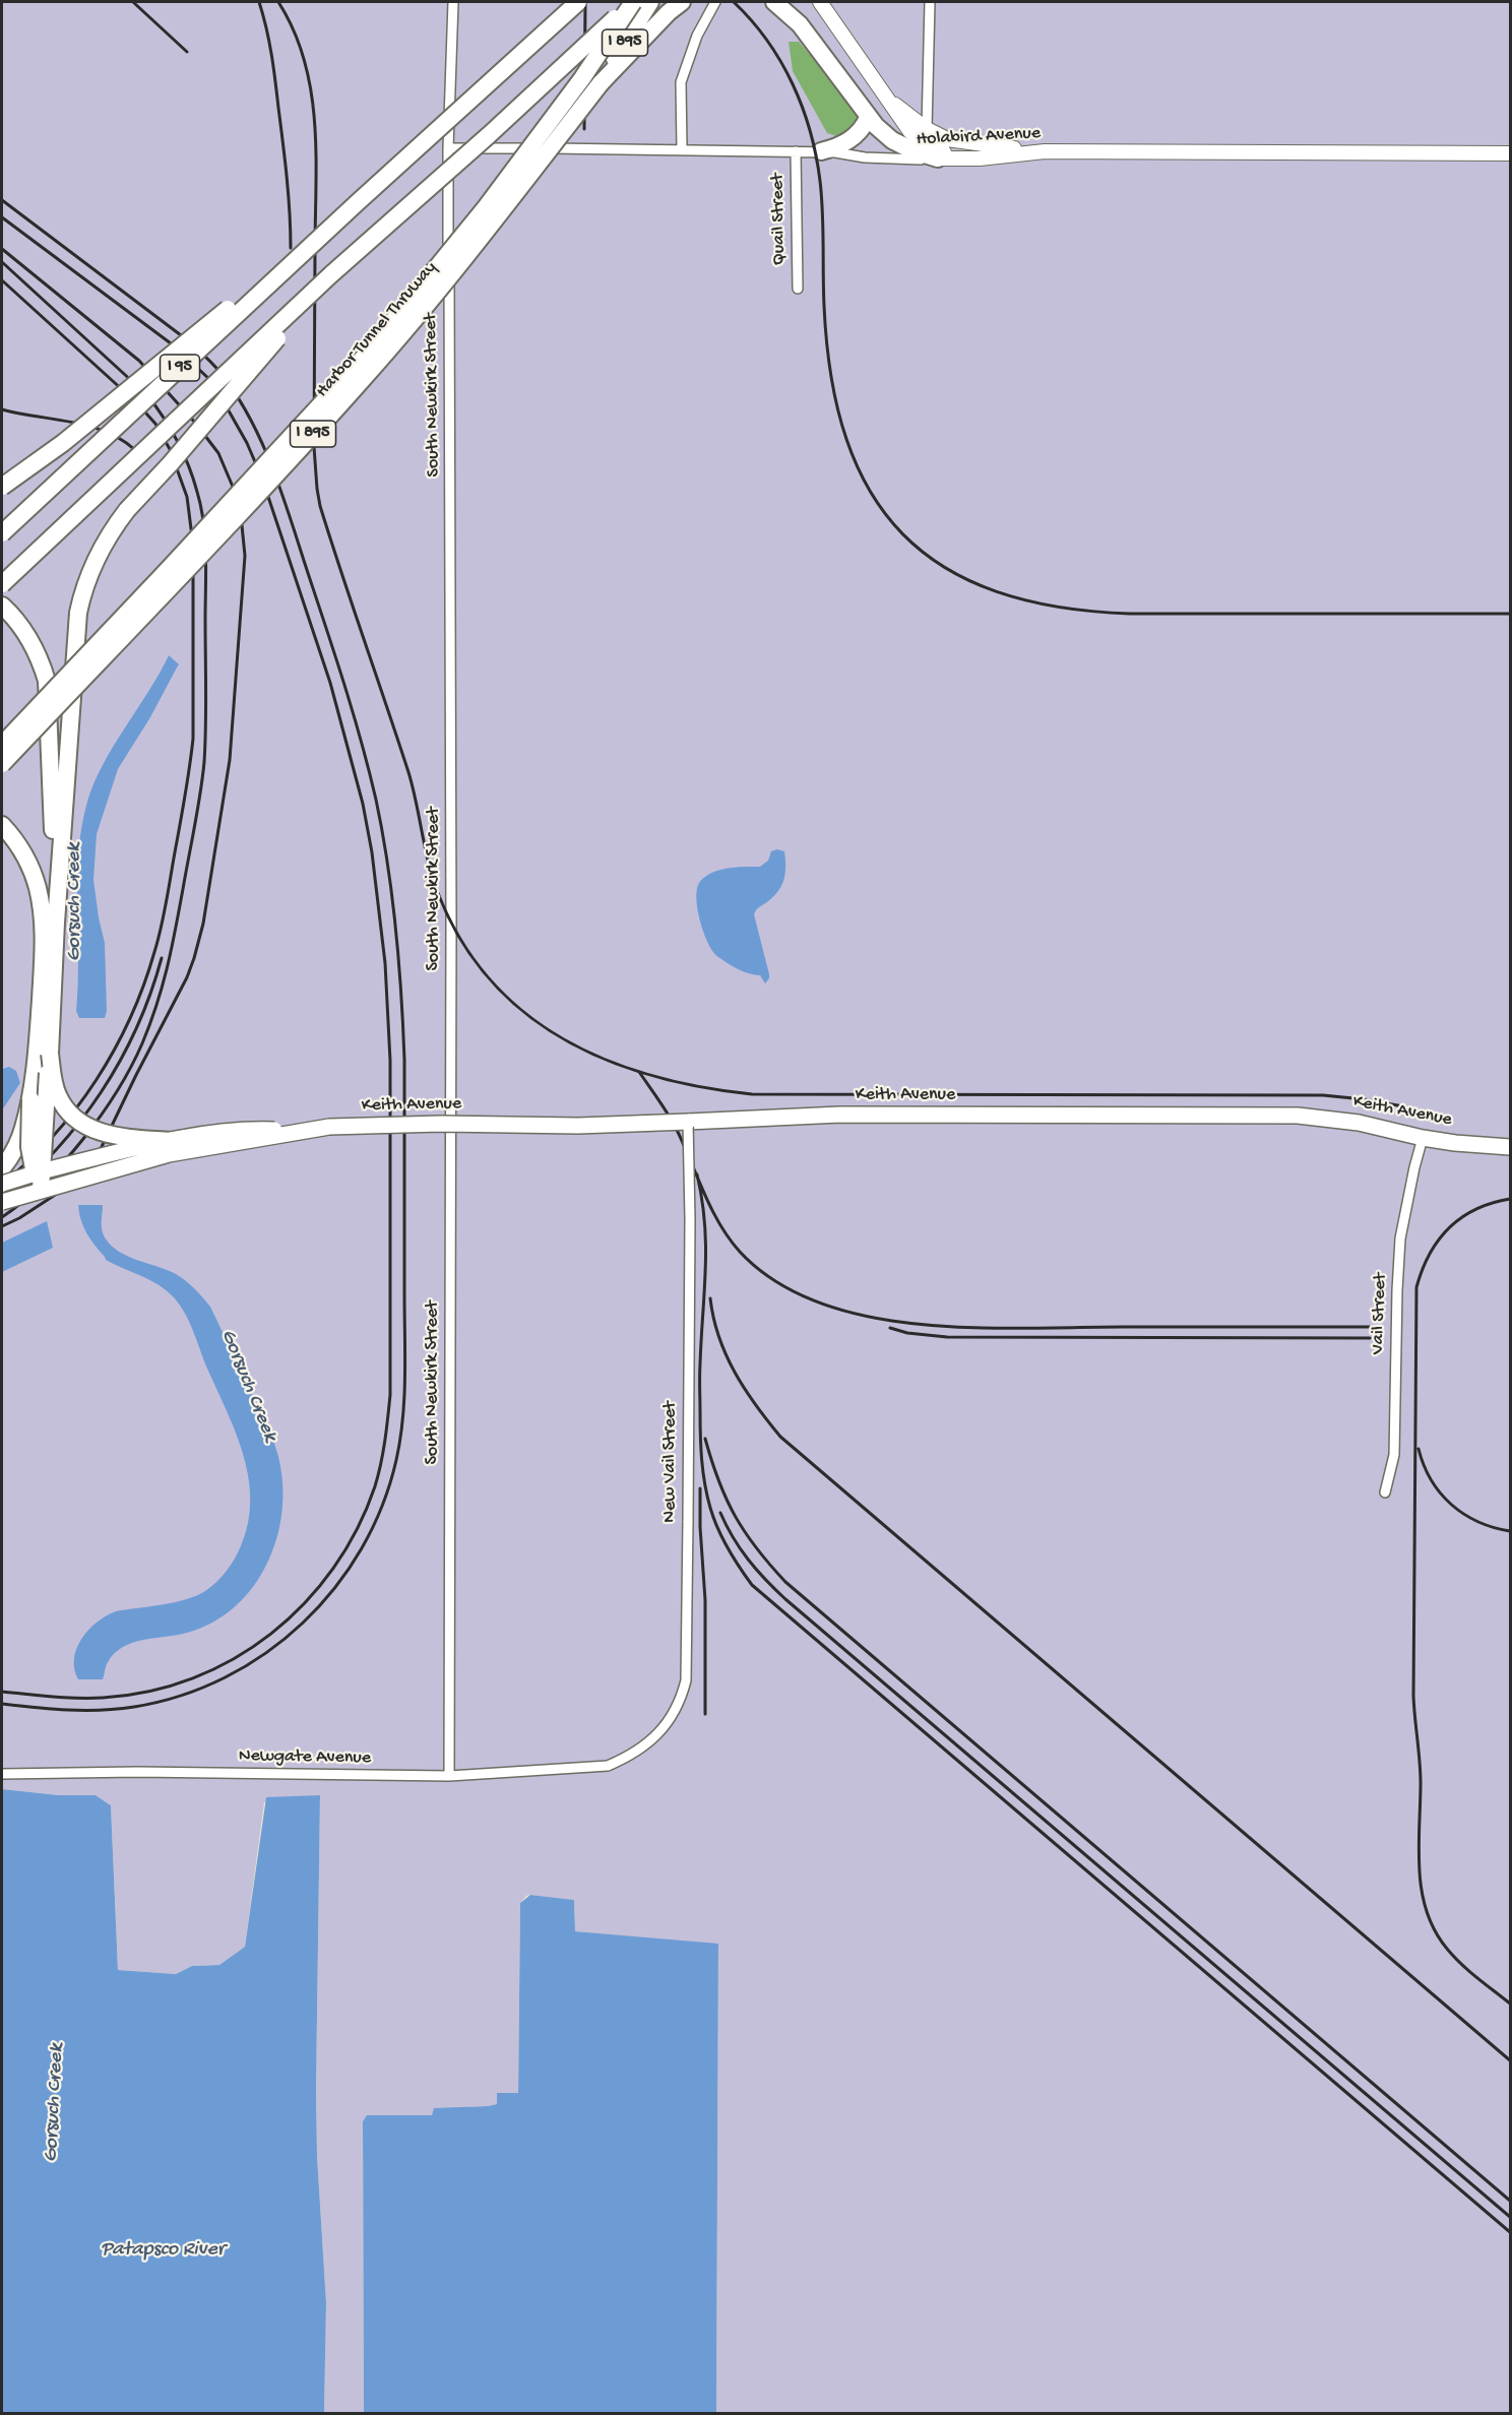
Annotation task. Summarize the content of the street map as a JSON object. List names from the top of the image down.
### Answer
{
  "streets": {
    "highway": ["I 895", "Harbor Tunnel Thruway", "I 95"],
    "main road": ["Holabird Avenue", "Keith Avenue"],
    "street": [
      "Quail Street",
      "South Newkirk Street",
      "Vail Street",
      "New Vail Street",
      "Newgate Avenue"
    ]
  },
  "crossings": [
    ["Holabird Avenue", "Quail Street"],
    ["Holabird Avenue", "South Newkirk Street"],
    ["Harbor Tunnel Thruway", "I 95"],
    ["South Newkirk Street", "Keith Avenue"],
    ["South Newkirk Street", "Newgate Avenue"],
    ["Keith Avenue", "Vail Street"],
    ["Keith Avenue", "New Vail Street"],
    ["New Vail Street", "Newgate Avenue"]
  ],
  "water": ["Gorsuch Creek", "Patapsco River"]
}
